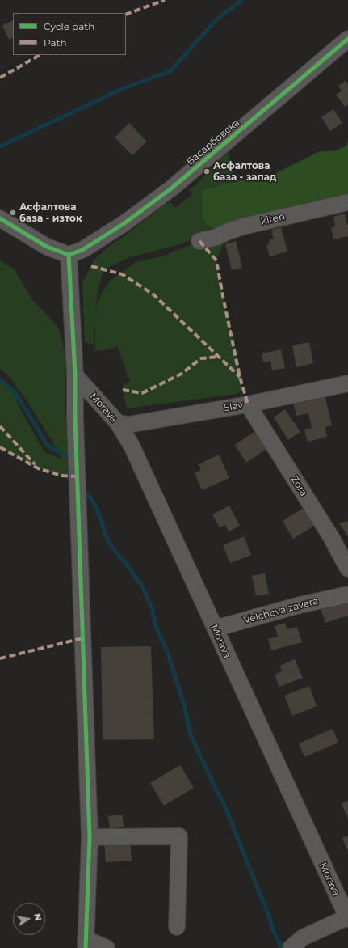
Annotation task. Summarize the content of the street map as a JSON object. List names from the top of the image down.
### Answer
{
  "streets": {
    "street": [
      "Басарбовска",
      "kiten",
      "Slav",
      "Morava",
      "Zora",
      "Velchova zavera"
    ]
  },
  "crossings": [
    ["Slav", "Morava"],
    ["Slav", "Zora"],
    ["Morava", "Velchova zavera"]
  ],
  "places": ["Асфалтова база - запад", "Асфалтова база - изток"],
  "legend": ["Cycle path", "Path"],
  "north": "right"
}
